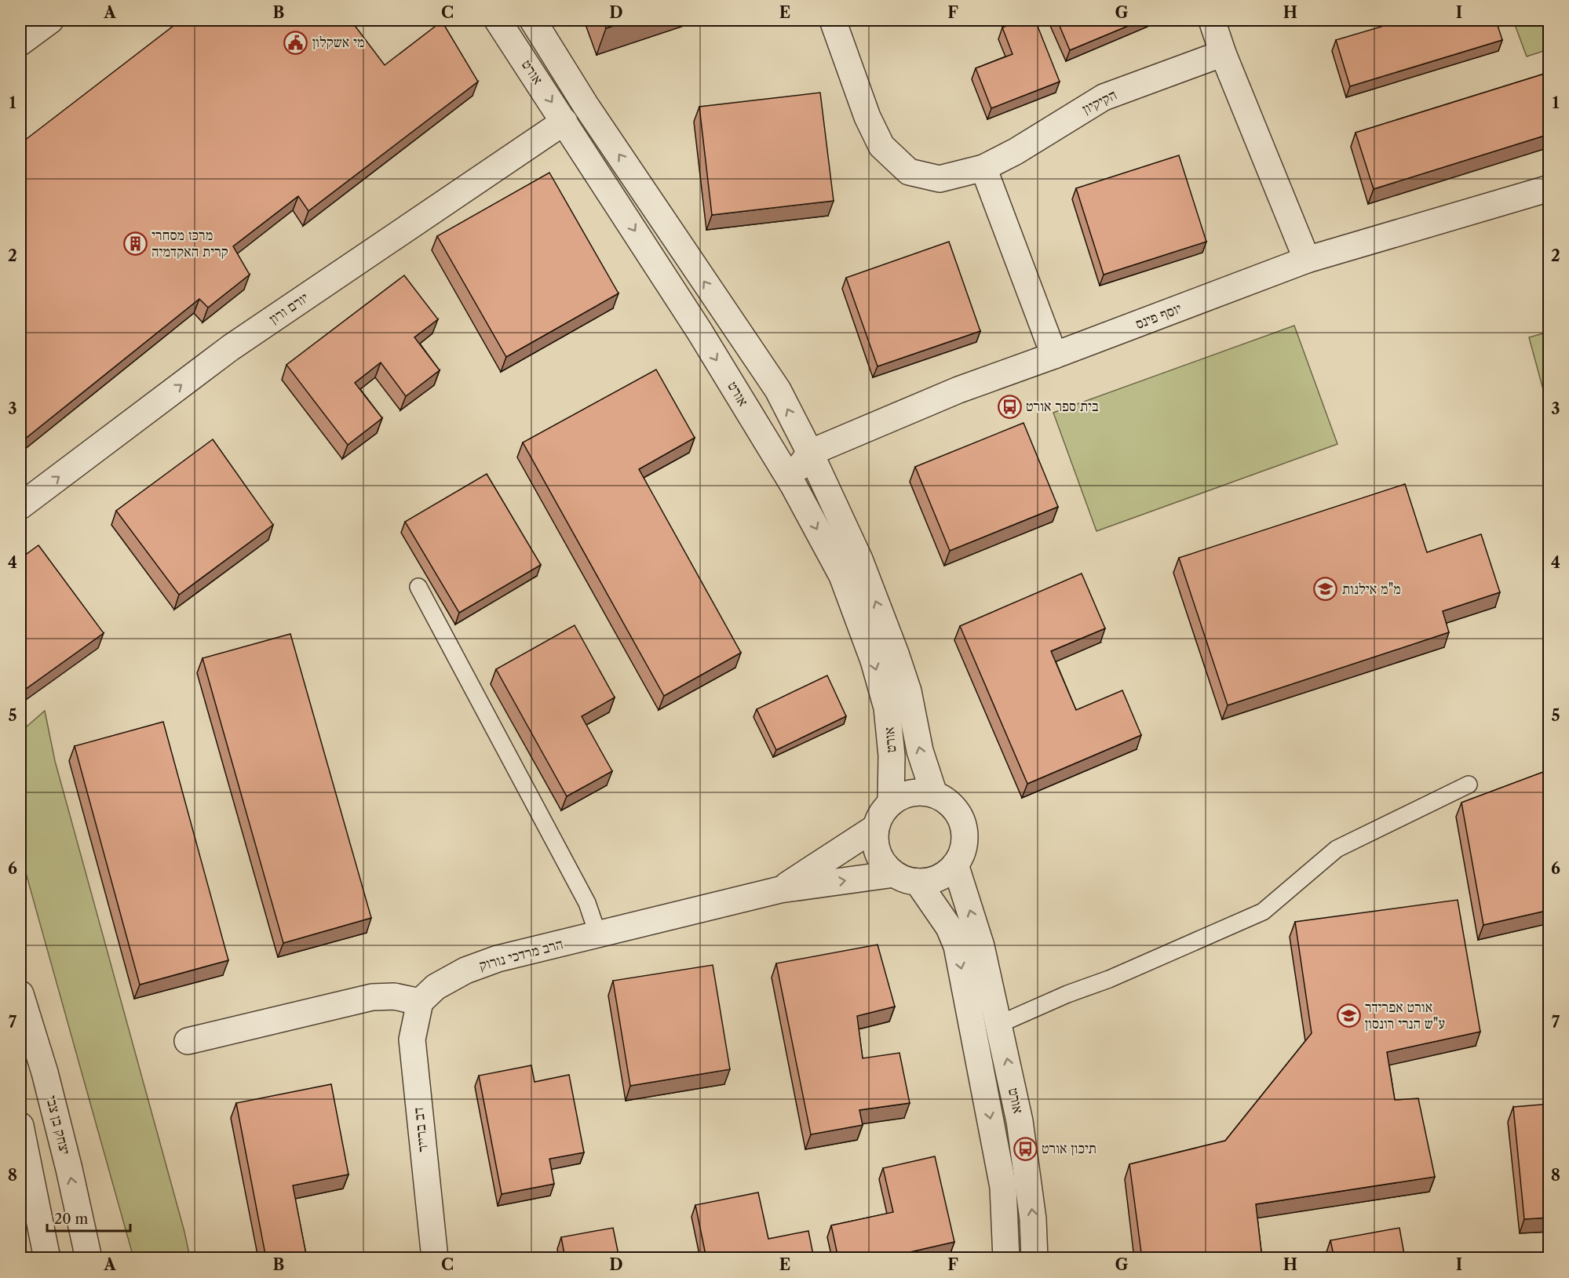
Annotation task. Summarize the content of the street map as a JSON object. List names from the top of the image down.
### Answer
{
  "streets": {
    "street": [
      "אורט",
      "הקיקיון",
      "יורם ורון",
      "יוסף פינס",
      "הרב מרדכי נורוק",
      "יצחק בן צבי",
      "דב ברייר"
    ]
  },
  "crossings": [
    ["אורט", "יורם ורון"],
    ["אורט", "יוסף פינס"],
    ["אורט", "הרב מרדכי נורוק"],
    ["הרב מרדכי נורוק", "דב ברייר"]
  ],
  "one_way": ["יורם ורון"],
  "places": {
    "public building": ["מי אשקלון"],
    "building": ["מרכז מסחרי קרית האקדמיה"],
    "bus stop": ["בית ספר אורט", "תיכון אורט"],
    "school or university": ["מ\"מ אילנות", "אורט אפרידר ע\"ש הנרי רונסון"]
  },
  "scale_bar": "20 m",
  "grid": {
    "columns": [
      "A",
      "B",
      "C",
      "D",
      "E",
      "F",
      "G",
      "H",
      "I"
    ],
    "rows": [
      "1",
      "2",
      "3",
      "4",
      "5",
      "6",
      "7",
      "8"
    ]
  }
}
